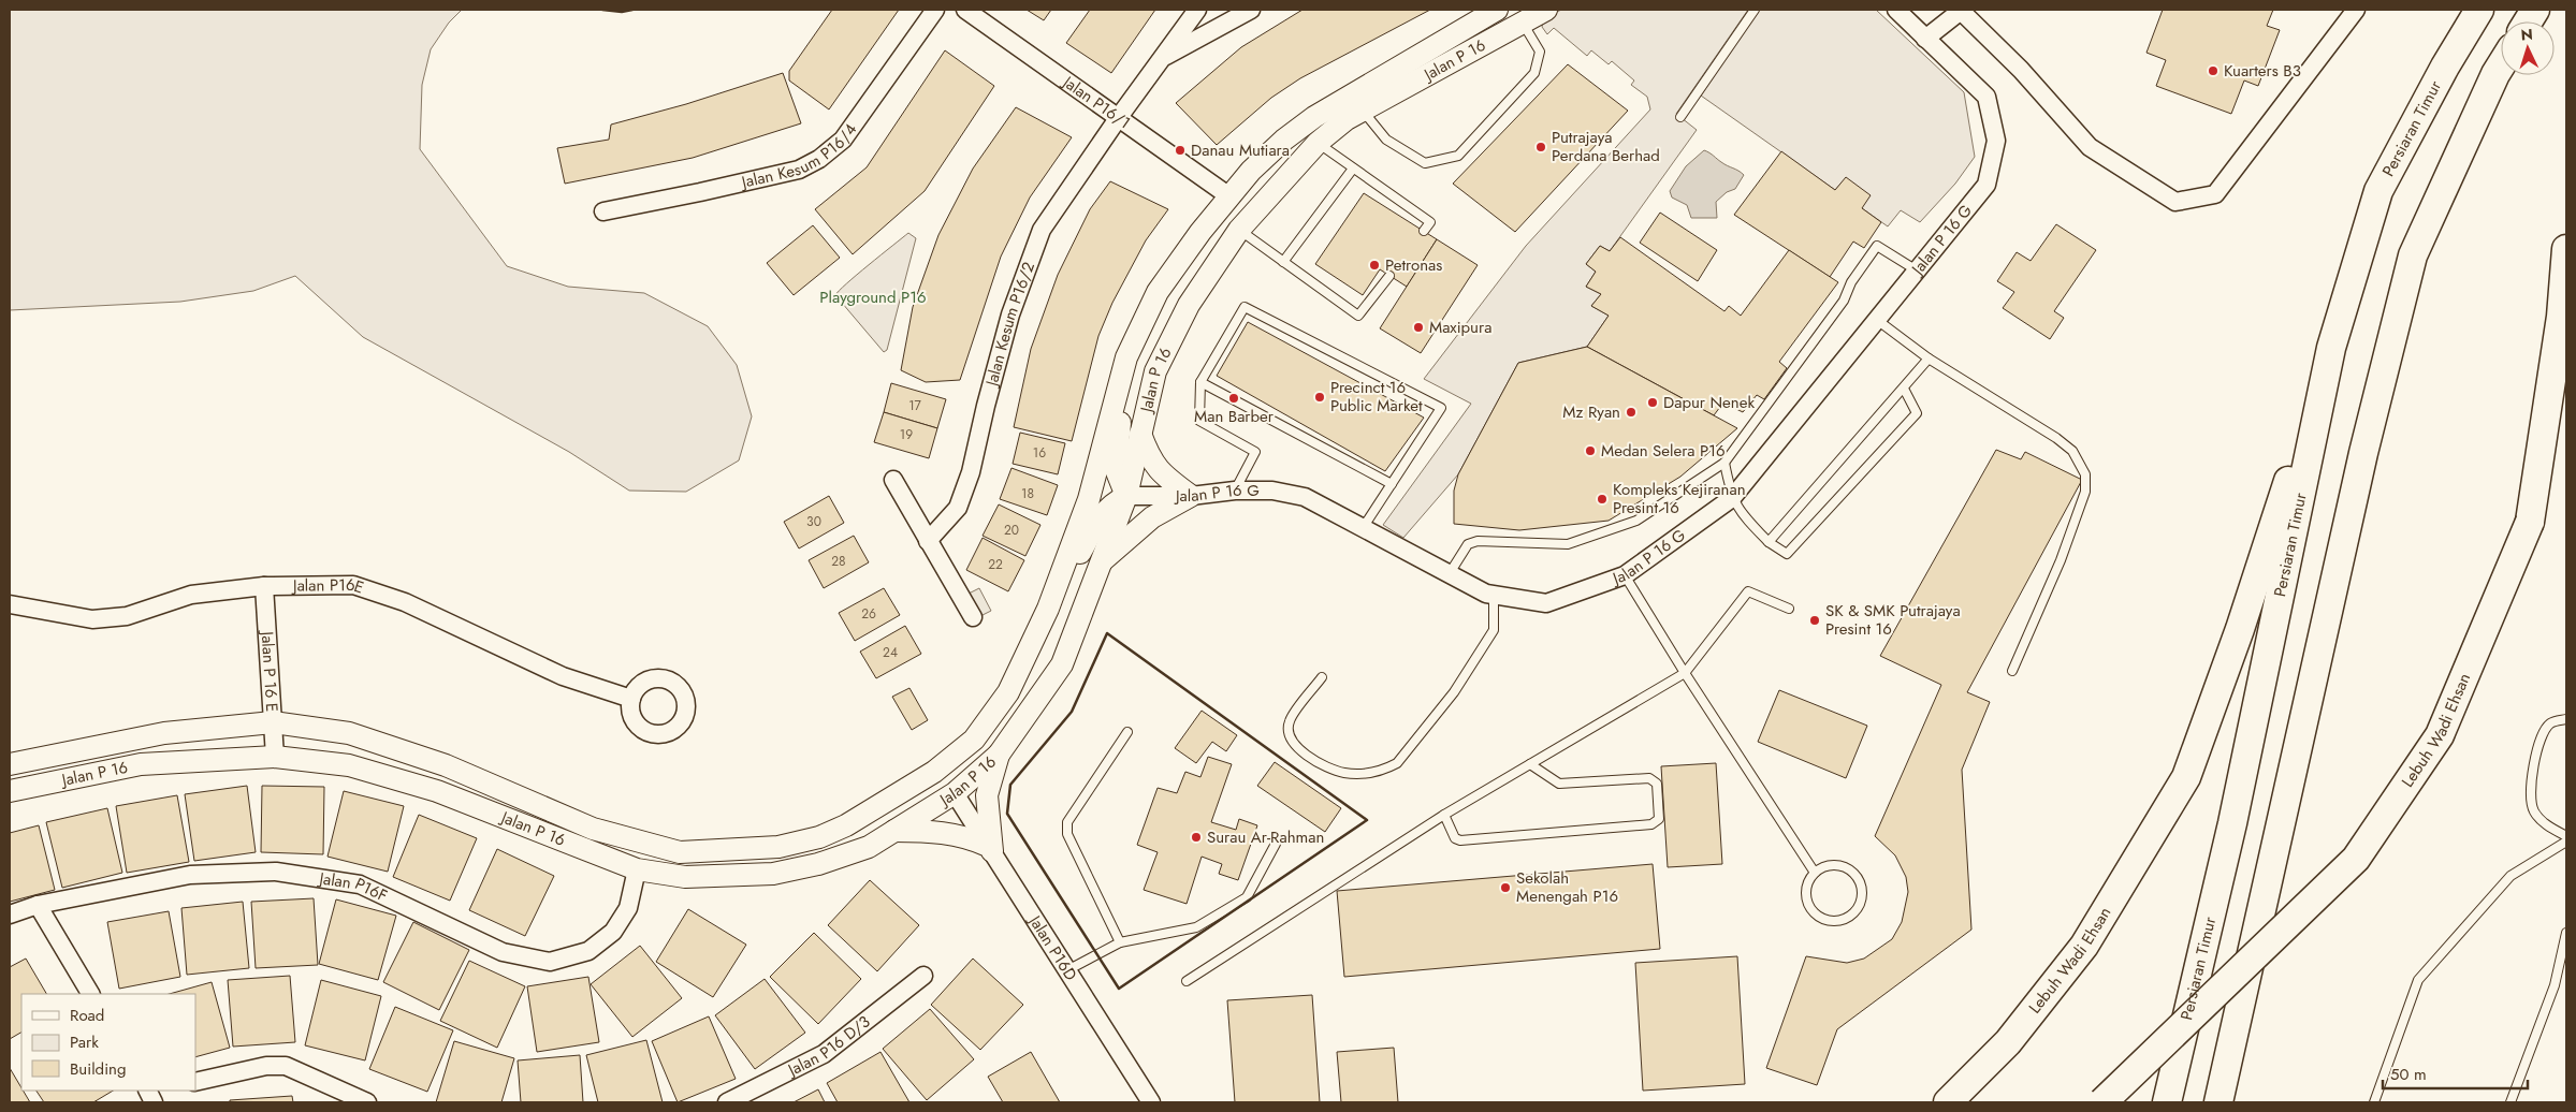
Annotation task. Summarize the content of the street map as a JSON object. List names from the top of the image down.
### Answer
{
  "streets": {
    "main road": ["Persiaran Timur", "Lebuh Wadi Ehsan"],
    "street": [
      "Jalan P 16",
      "Jalan P16/1",
      "Jalan Kesum P16/4",
      "Jalan P 16 G",
      "Jalan Kesum P16/2",
      "Jalan P16E",
      "Jalan P 16 E",
      "Jalan P16F",
      "Jalan P16D",
      "Jalan P16 D/3"
    ]
  },
  "crossings": [
    ["Jalan P 16", "Jalan P16/1"],
    ["Jalan P 16", "Jalan P 16 G"],
    ["Jalan P 16", "Jalan P 16 E"],
    ["Jalan P 16", "Jalan P16F"],
    ["Jalan P 16", "Jalan P16D"],
    ["Jalan P16/1", "Jalan Kesum P16/2"],
    ["Persiaran Timur", "Lebuh Wadi Ehsan"],
    ["Jalan P16E", "Jalan P 16 E"]
  ],
  "parks": ["Playground P16"],
  "places": [
    "Kuarters B3",
    "Putrajaya Perdana Berhad",
    "Danau Mutiara",
    "Petronas",
    "Maxipura",
    "Precinct 16 Public Market",
    "Man Barber",
    "Dapur Nenek",
    "Mz Ryan",
    "Medan Selera P16",
    "Kompleks Kejiranan Presint 16",
    "SK & SMK Putrajaya Presint 16",
    "Surau Ar-Rahman",
    "Sekolah Menengah P16"
  ],
  "house_numbers": [
    "17",
    "19",
    "16",
    "18",
    "30",
    "20",
    "28",
    "22",
    "26",
    "24"
  ],
  "legend": ["Road", "Park", "Building"],
  "scale_bar": "50 m",
  "north": "top"
}
